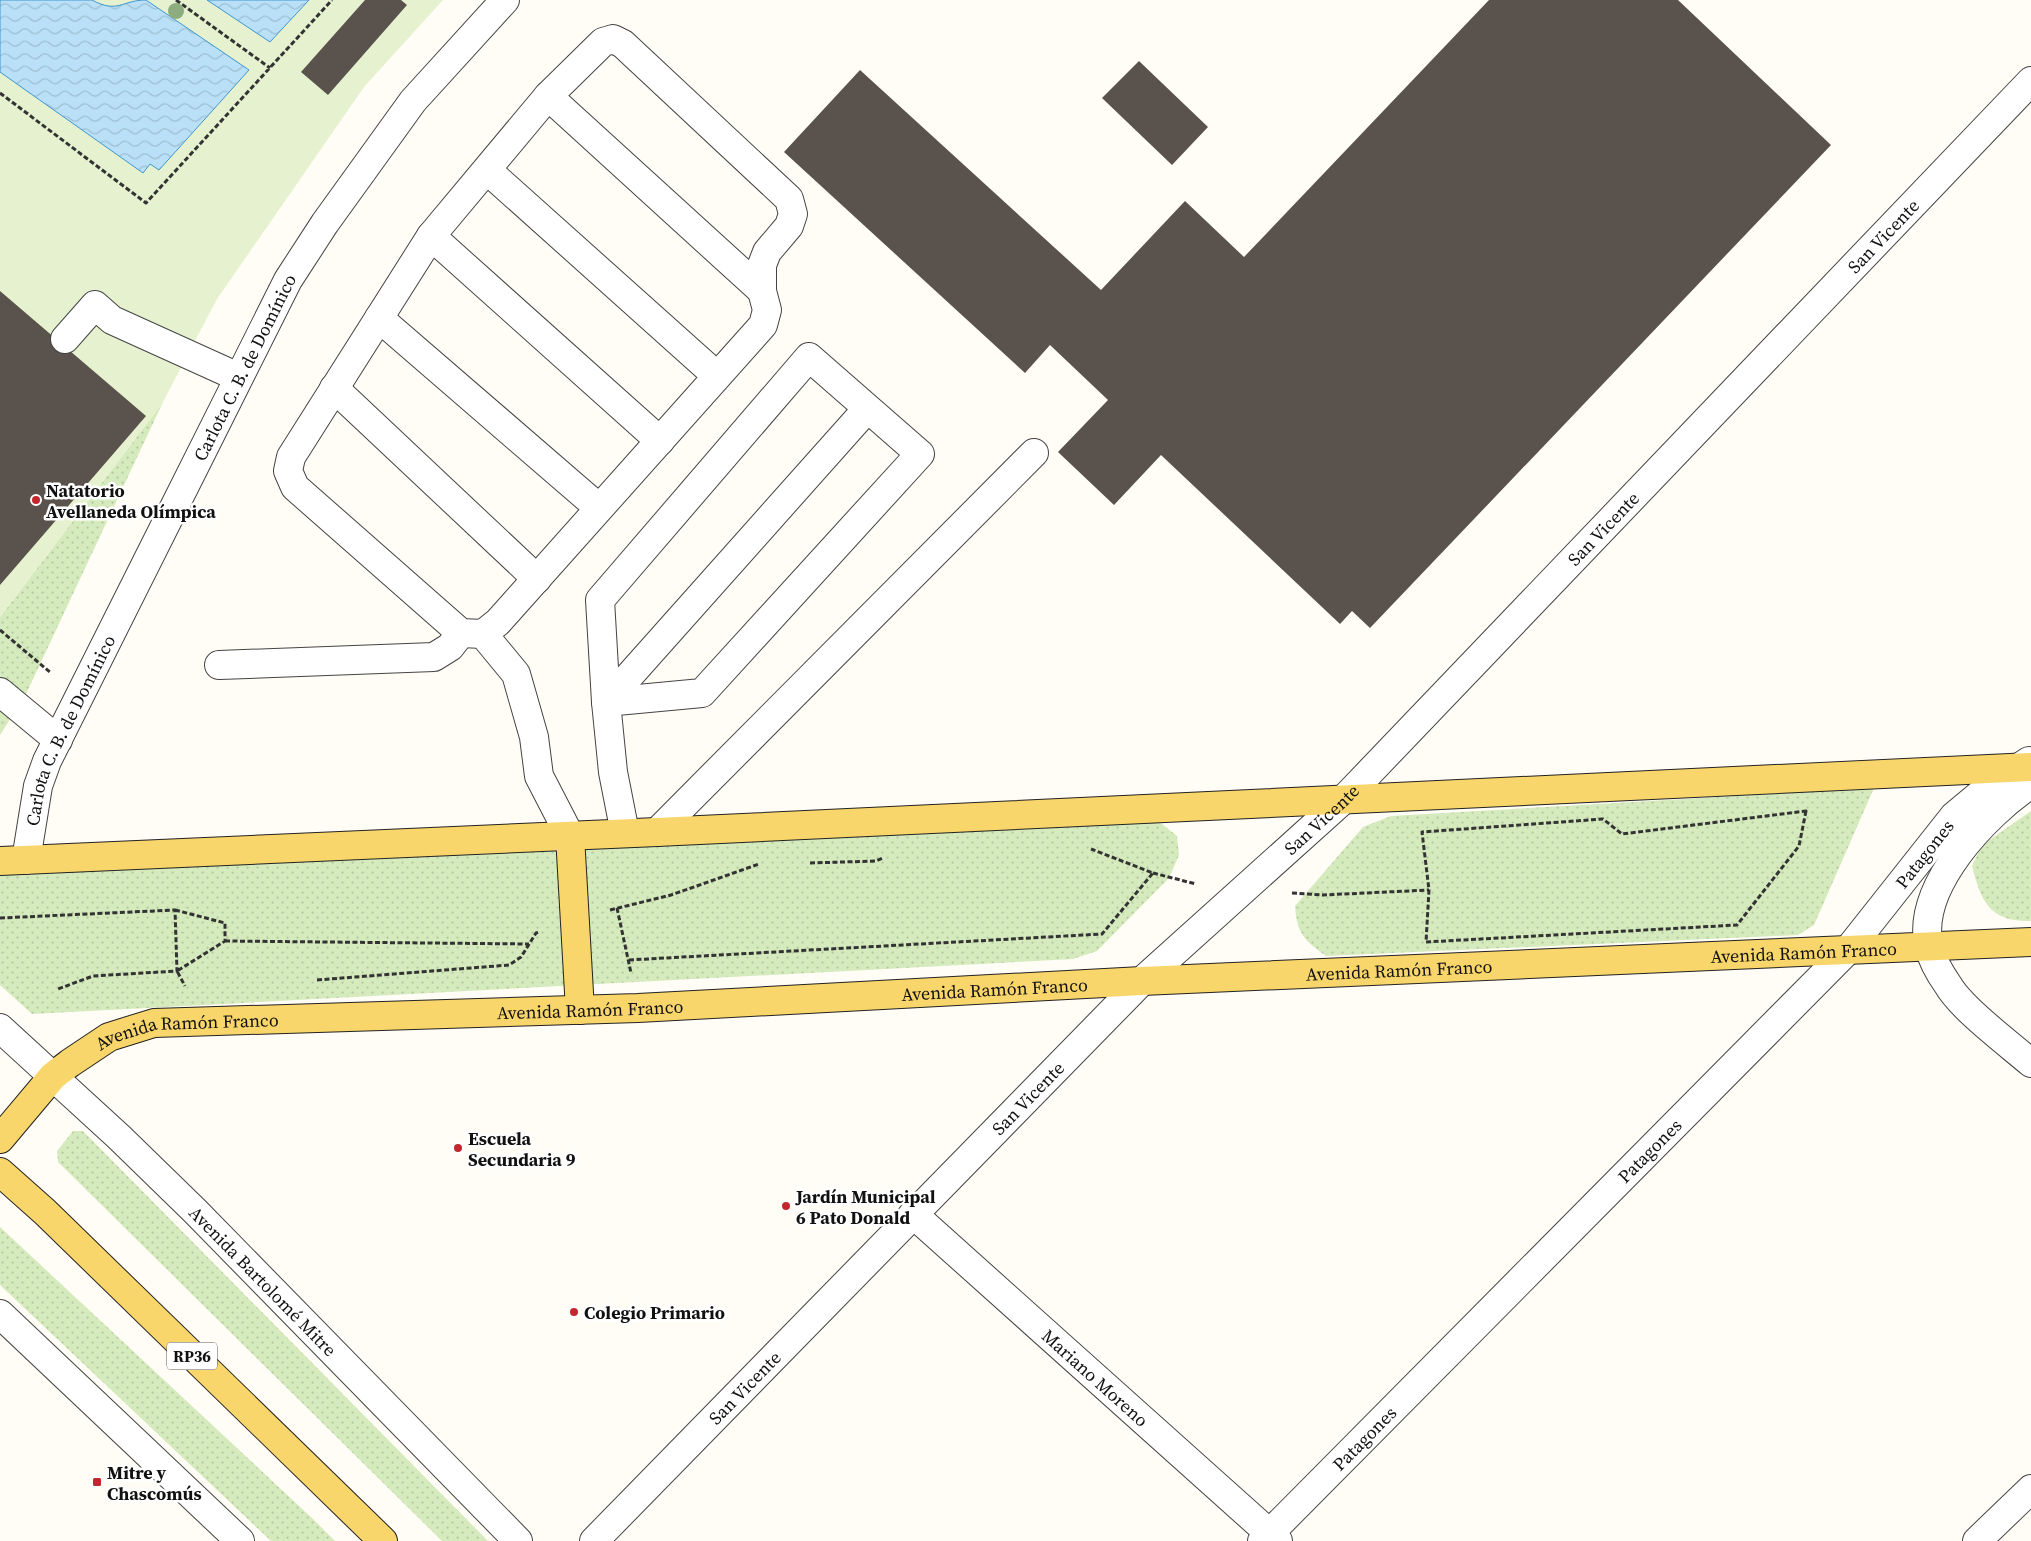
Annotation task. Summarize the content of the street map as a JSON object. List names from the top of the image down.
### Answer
{
  "streets": {
    "main road": ["Avenida Ramón Franco", "RP36"],
    "street": [
      "San Vicente",
      "Carlota C. B. de Domínico",
      "Patagones",
      "Avenida Bartolomé Mitre",
      "Mariano Moreno"
    ]
  },
  "crossings": [
    ["San Vicente", "Avenida Ramón Franco"],
    ["San Vicente", "Mariano Moreno"],
    ["Patagones", "Avenida Ramón Franco"],
    ["Patagones", "Mariano Moreno"],
    ["Avenida Ramón Franco", "Avenida Bartolomé Mitre"]
  ],
  "places": {
    "other": [
      "Natatorio Avellaneda Olímpica",
      "Escuela Secundaria 9",
      "Jardín Municipal 6 Pato Donald",
      "Colegio Primario"
    ],
    "transit": ["Mitre y Chascomús"]
  }
}
